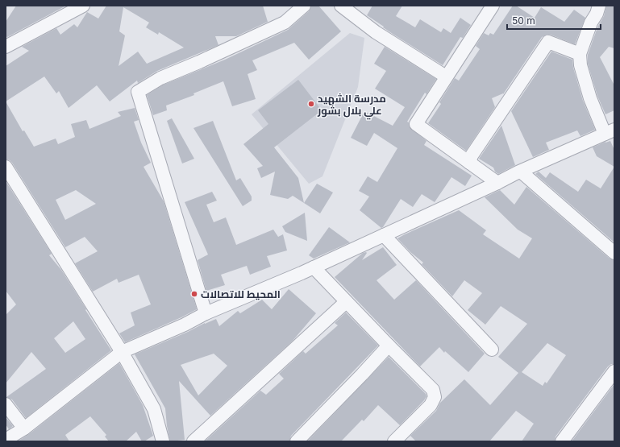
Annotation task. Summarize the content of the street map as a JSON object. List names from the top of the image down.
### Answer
{
  "places": ["مدرسة الشهيد علي بلال بشور", "المحيط للاتصالات"],
  "scale_bar": "50 m"
}
